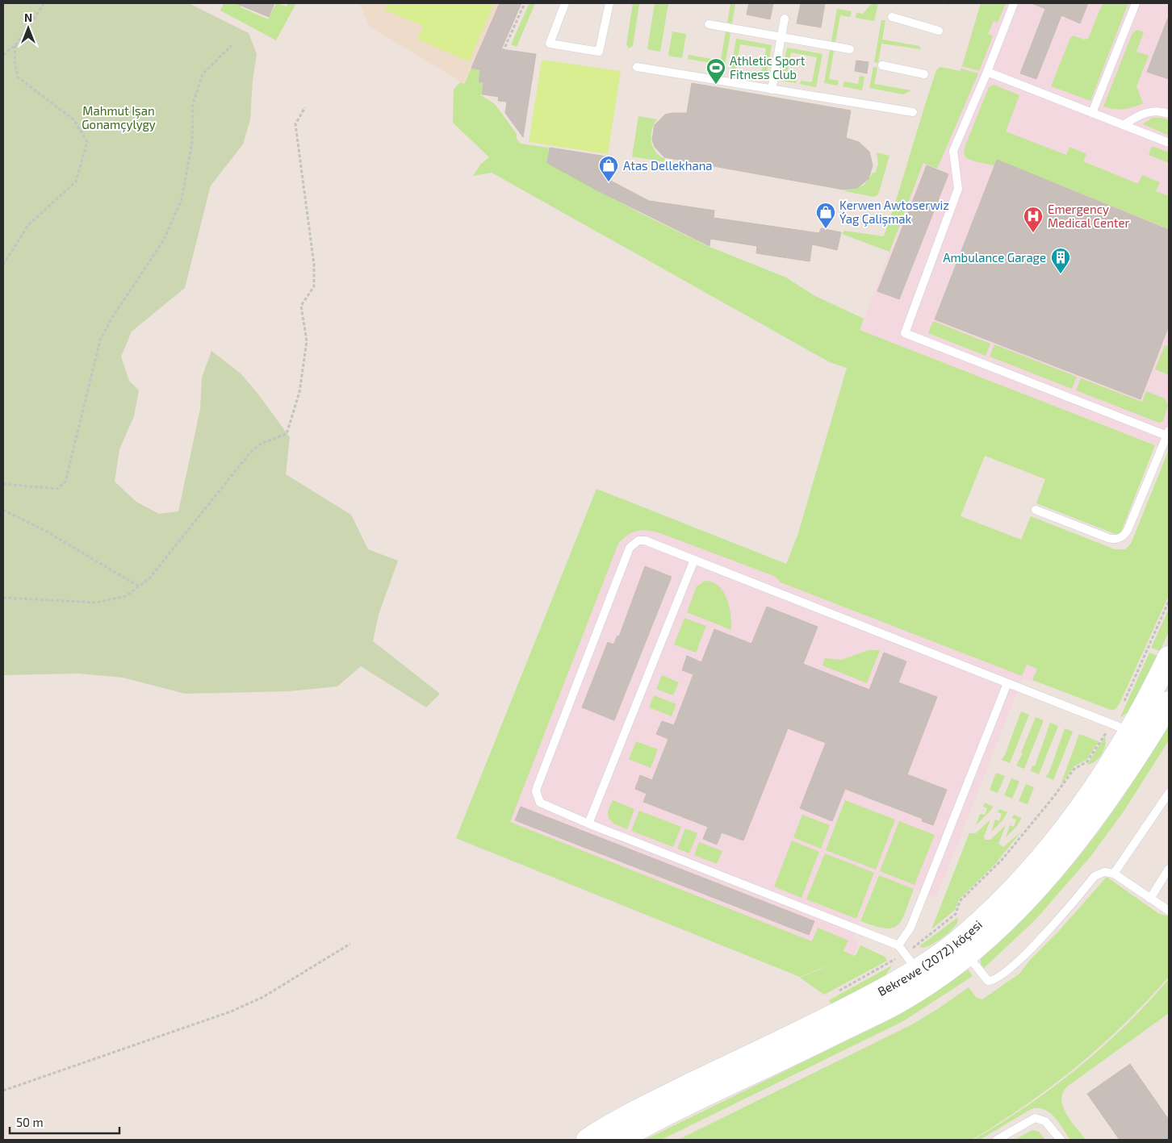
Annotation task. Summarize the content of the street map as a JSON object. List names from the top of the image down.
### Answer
{
  "streets": {
    "main road": ["Bekrewe (2072) köçesi"]
  },
  "parks": ["Mahmut Işan Gonamçylygy"],
  "places": {
    "sports": ["Athletic Sport Fitness Club"],
    "shop": ["Atas Dellekhana", "Kerwen Awtoserwiz Ýag Çalişmak"],
    "hospital": ["Emergency Medical Center"],
    "building": ["Ambulance Garage"]
  },
  "scale_bar": "50 m",
  "north": "top"
}
